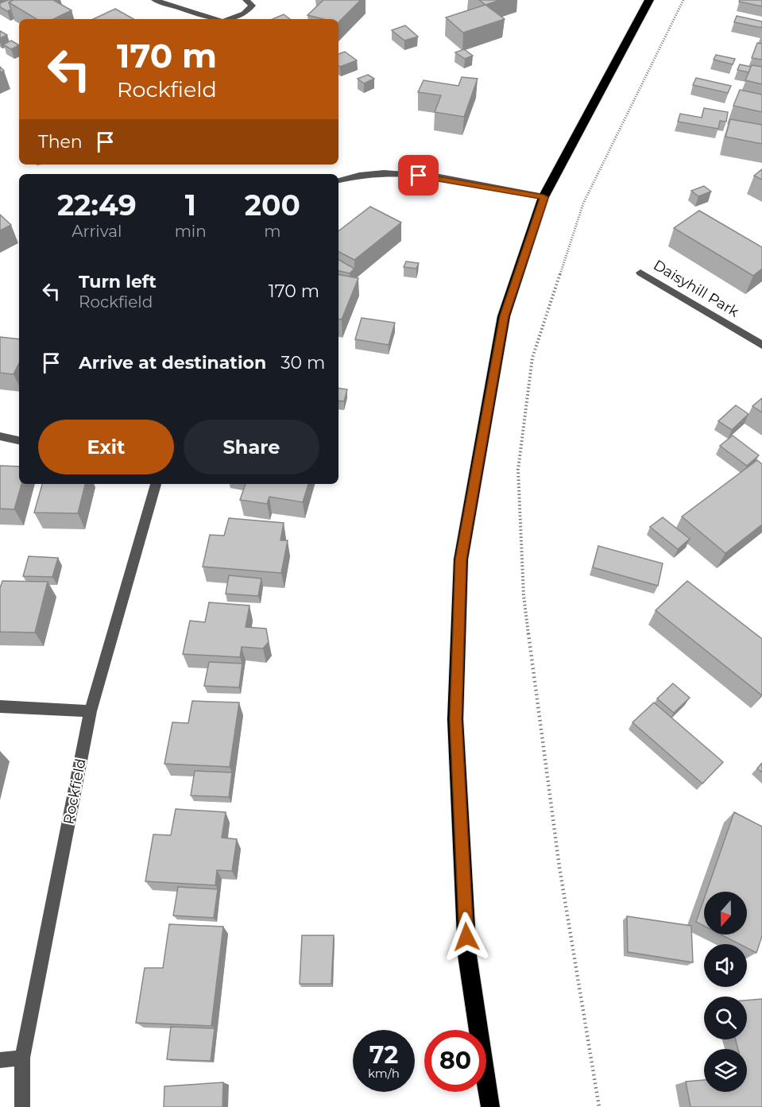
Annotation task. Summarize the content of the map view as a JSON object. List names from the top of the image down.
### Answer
{
  "streets": {
    "street": ["Daisyhill Park", "Rockfield"]
  },
  "north": "bottom",
  "page": {
    "turn": ["170 m", "Rockfield"],
    "then": "Then",
    "eta": [
      "22:49",
      "Arrival",
      "1",
      "min",
      "200",
      "m"
    ],
    "list": [
      {
        "name": "Turn left",
        "note": "Rockfield",
        "value": "170 m"
      },
      {
        "name": "Arrive at destination",
        "value": "30 m"
      }
    ],
    "buttons": ["Exit", "Share"],
    "speed": "72 km/h",
    "limit": "80"
  }
}
